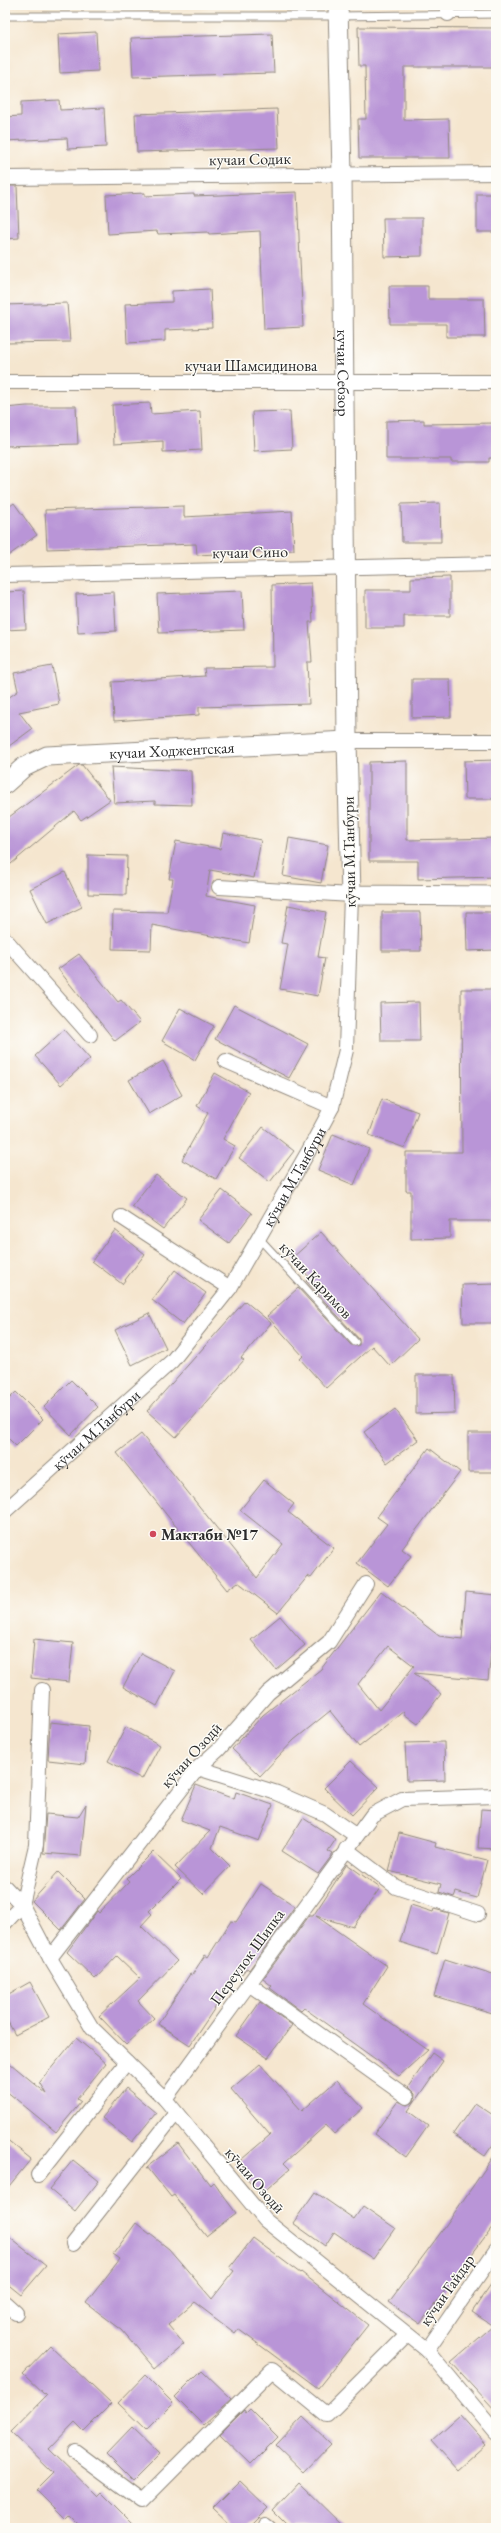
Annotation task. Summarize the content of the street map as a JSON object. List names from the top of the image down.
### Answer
{
  "streets": {
    "main road": ["кучаи Себзор", "кучаи Ходжентская", "кӯчаи М.Танбури"],
    "street": [
      "кучаи Содик",
      "кучаи Шамсидинова",
      "кучаи Сино",
      "кӯчаи Озодӣ",
      "Переулок Шипка",
      "кӯчаи Гайдар"
    ],
    "lane": ["кӯчаи Каримов"]
  },
  "crossings": [
    ["кучаи Содик", "кучаи Себзор"],
    ["кучаи Шамсидинова", "кучаи Себзор"],
    ["кучаи Себзор", "кучаи Сино"],
    ["кучаи Себзор", "кучаи Ходжентская"],
    ["кучаи Себзор", "кӯчаи М.Танбури"],
    ["кучаи Ходжентская", "кӯчаи М.Танбури"],
    ["кӯчаи М.Танбури", "кӯчаи Каримов"],
    ["кӯчаи Озодӣ", "Переулок Шипка"],
    ["кӯчаи Озодӣ", "кӯчаи Гайдар"]
  ],
  "places": ["Мактаби №17"]
}
